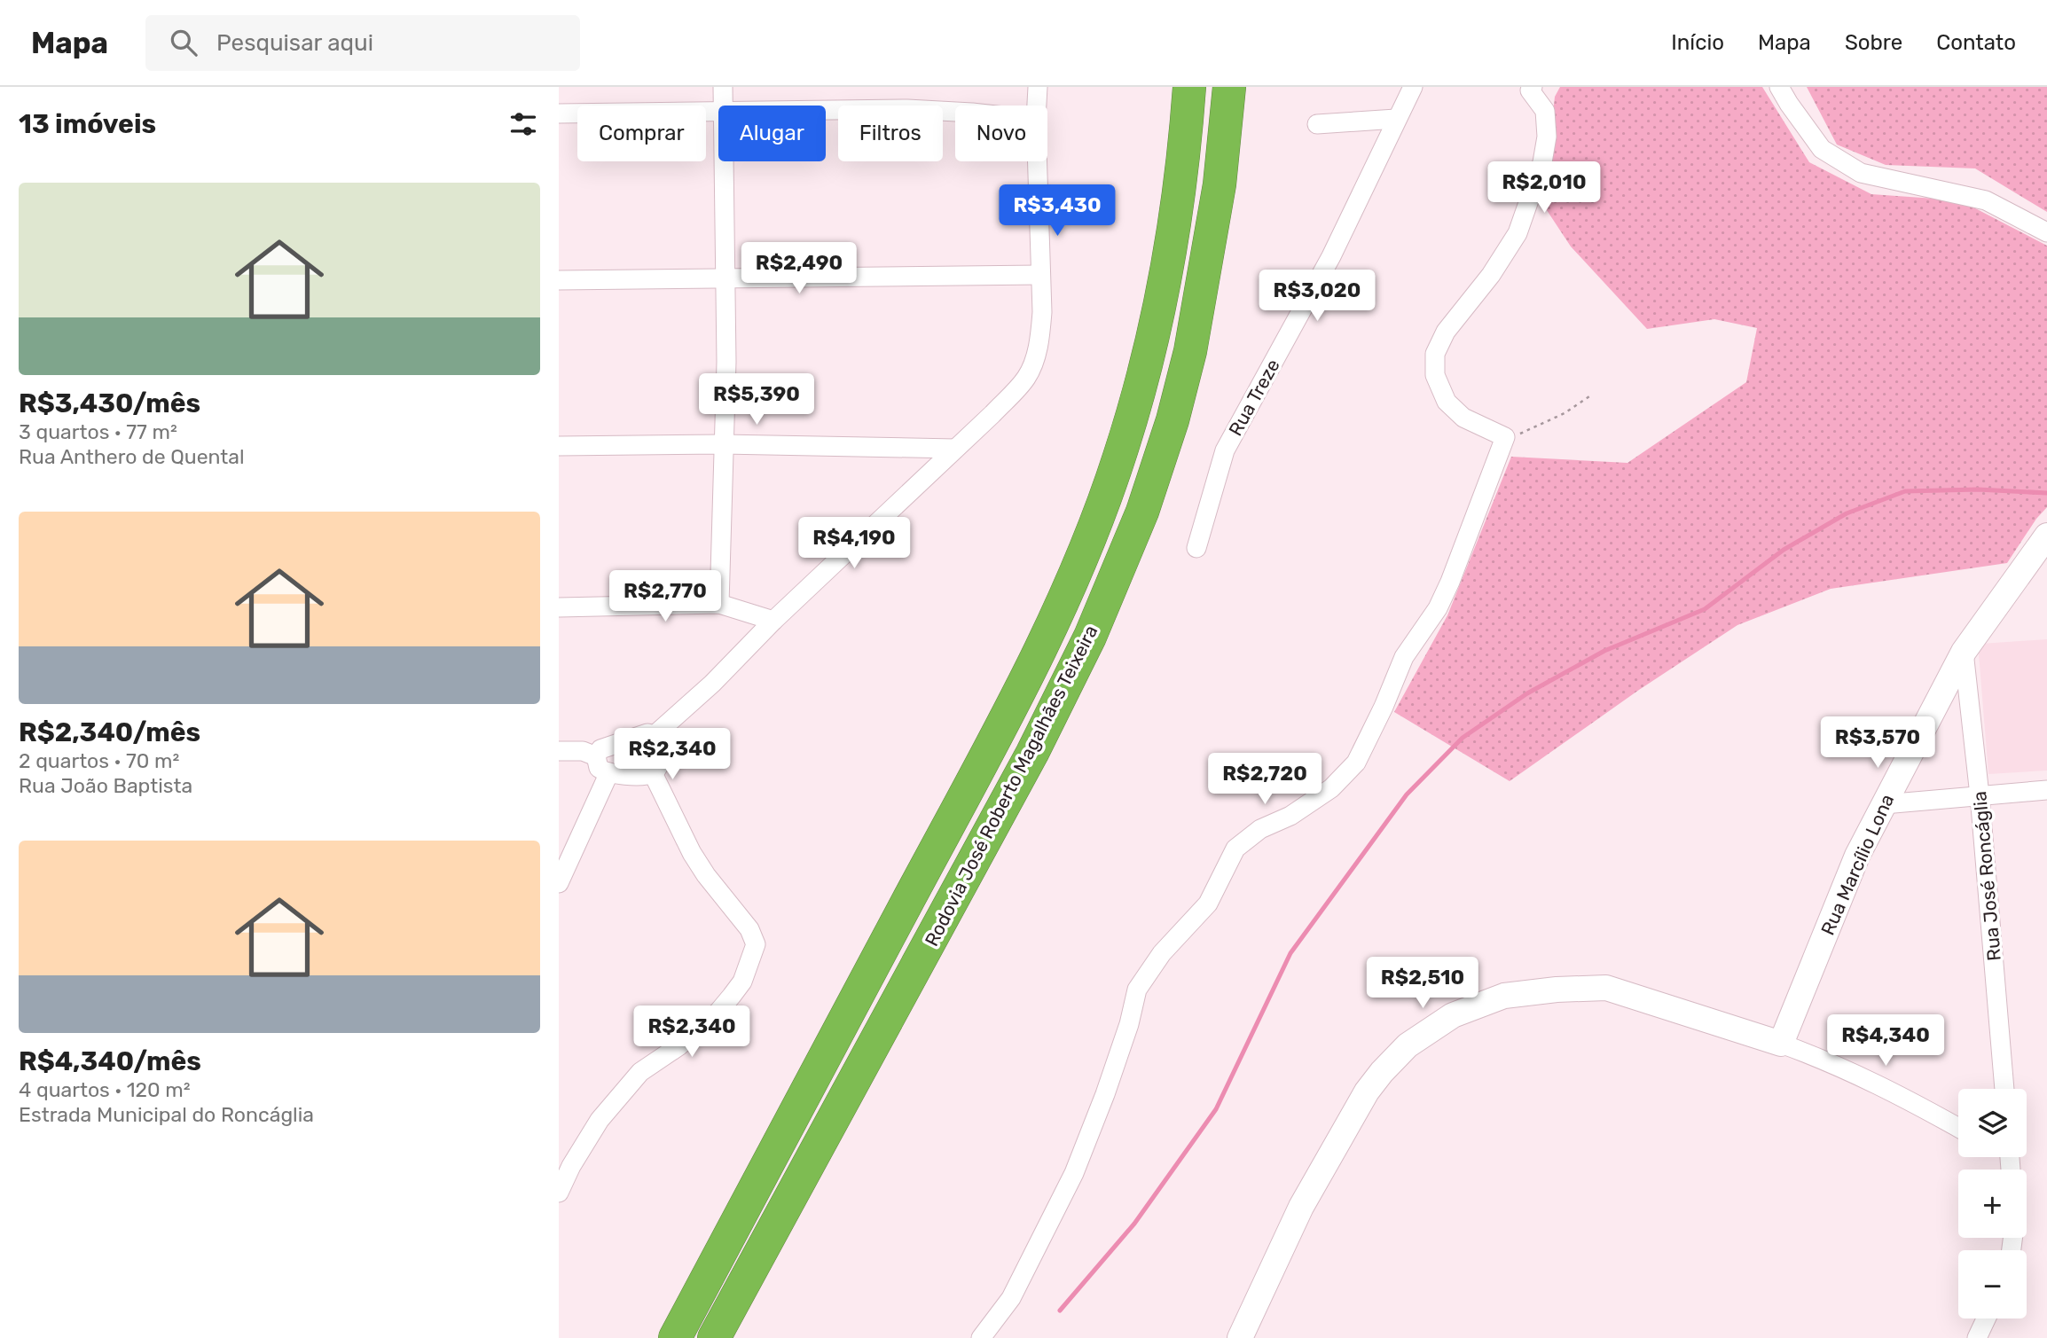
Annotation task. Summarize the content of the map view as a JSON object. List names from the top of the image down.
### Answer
{
  "streets": {
    "highway": ["Rodovia José Roberto Magalhães Teixeira"],
    "street": ["Rua Treze", "Rua Marcílio Lona", "Rua José Roncáglia"]
  },
  "crossings": [
    ["Rua Marcílio Lona", "Rua José Roncáglia"]
  ],
  "page": {
    "header": "Mapa",
    "search": "Pesquisar aqui",
    "nav": [
      "Início",
      "Mapa",
      "Sobre",
      "Contato"
    ],
    "heading": "13 imóveis",
    "chip": [
      "Comprar",
      "Alugar",
      "Filtros",
      "Novo"
    ],
    "list": [
      {
        "name": "R$3,430/mês",
        "note": "3 quartos · 77 m² · Rua Anthero de Quental"
      },
      {
        "name": "R$2,340/mês",
        "note": "2 quartos · 70 m² · Rua João Baptista"
      },
      {
        "name": "R$4,340/mês",
        "note": "4 quartos · 120 m² · Estrada Municipal do Roncáglia"
      }
    ],
    "price": [
      "R$2,010",
      "R$3,430",
      "R$2,490",
      "R$3,020",
      "R$5,390",
      "R$4,190",
      "R$2,770",
      "R$3,570",
      "R$2,340",
      "R$2,720",
      "R$2,510",
      "R$2,340",
      "R$4,340"
    ],
    "map_buttons": ["+", "−"]
  }
}
